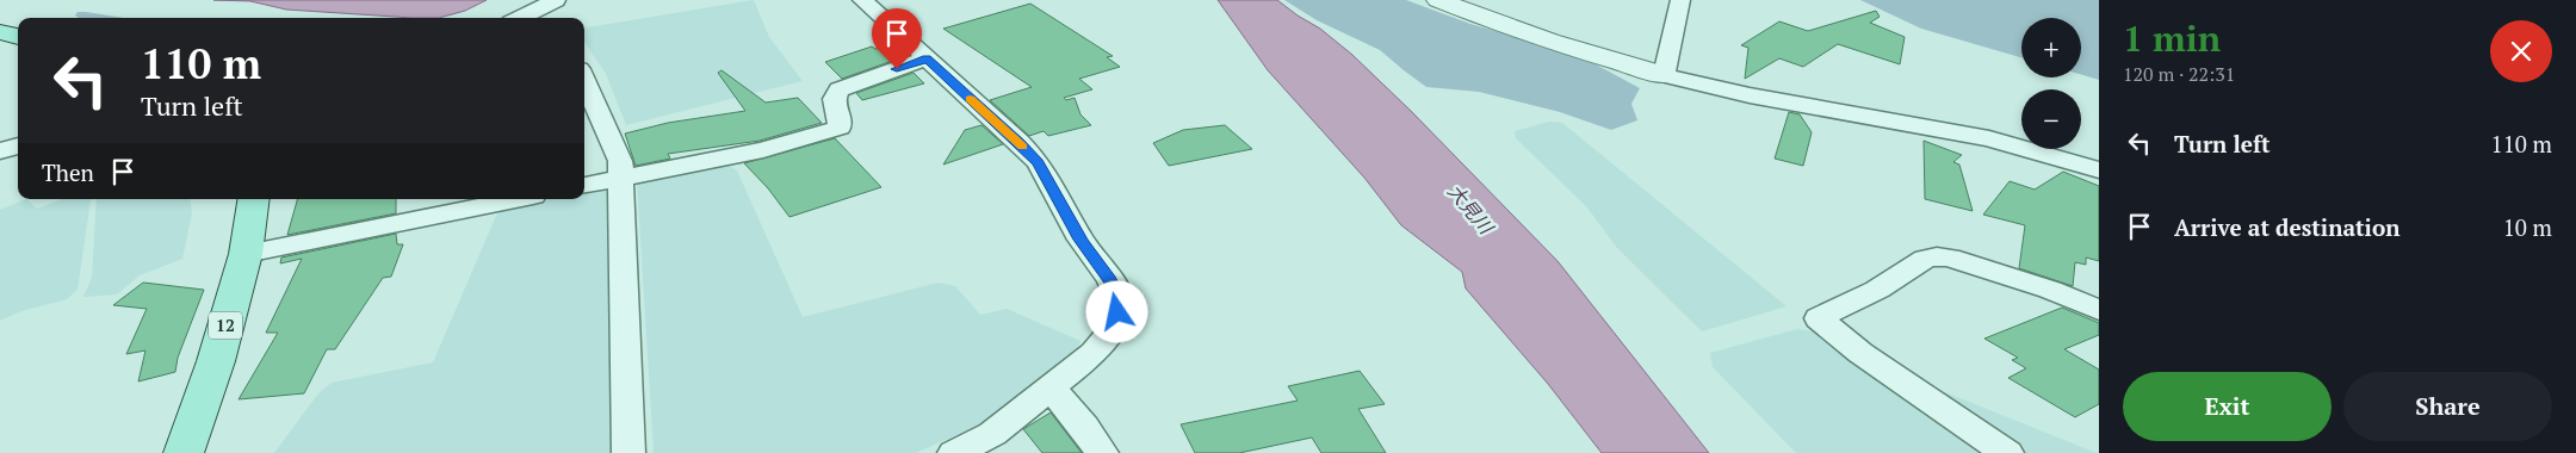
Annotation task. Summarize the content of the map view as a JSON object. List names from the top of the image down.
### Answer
{
  "streets": {
    "main road": ["12"]
  },
  "water": ["大見川"],
  "page": {
    "heading": ["1 min", "120 m · 22:31"],
    "map_buttons": ["+", "−"],
    "turn": ["110 m", "Turn left"],
    "list": [
      {
        "name": "Turn left",
        "value": "110 m"
      },
      {
        "name": "Arrive at destination",
        "value": "10 m"
      }
    ],
    "then": "Then",
    "buttons": ["Exit", "Share"]
  }
}
